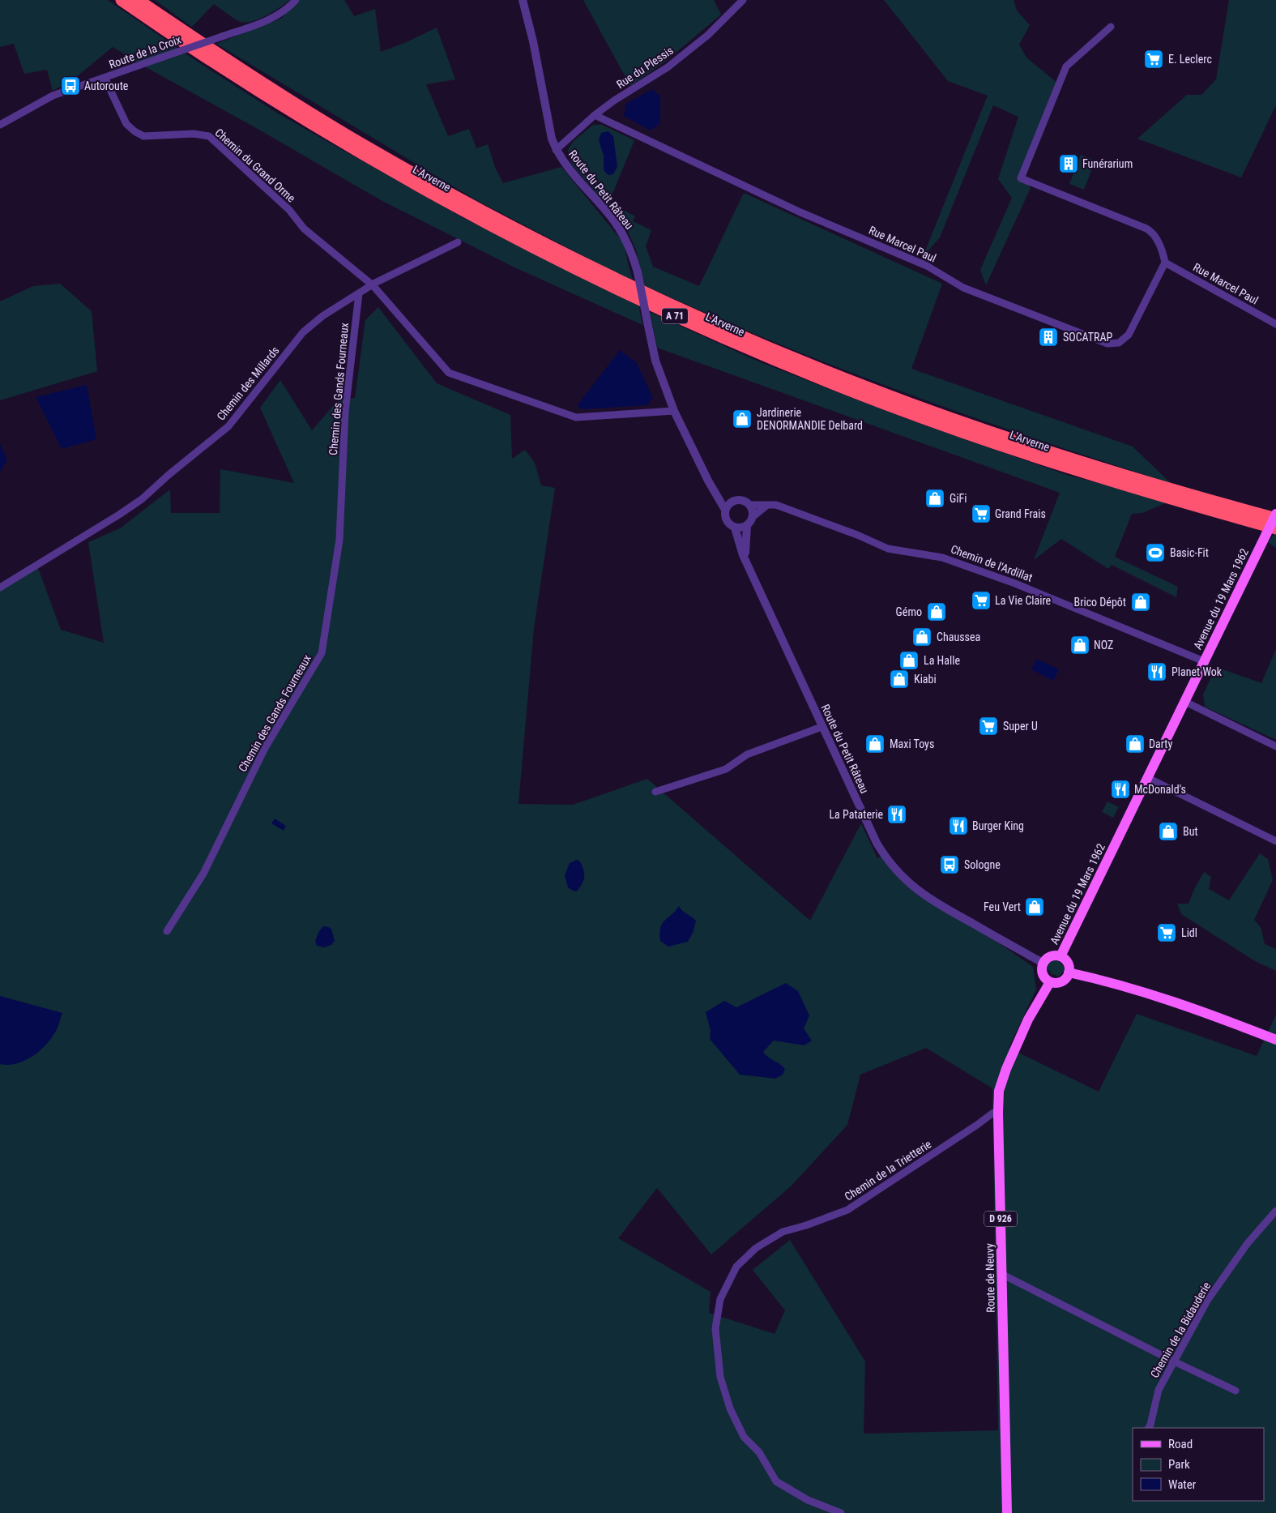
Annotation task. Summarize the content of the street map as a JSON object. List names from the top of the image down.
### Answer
{
  "streets": {
    "highway": ["L'Arverne", "A 71"],
    "main road": ["Avenue du 19 Mars 1962", "D 926", "Route de Neuvy"],
    "street": [
      "Route de la Croix",
      "Rue du Plessis",
      "Chemin du Grand Orme",
      "Route du Petit Râteau",
      "Rue Marcel Paul",
      "Chemin des Millards",
      "Chemin des Gands Fourneaux",
      "Chemin de l'Ardillat",
      "Chemin de la Trietterie",
      "Chemin de la Bidauderie"
    ]
  },
  "crossings": [
    ["Route de la Croix", "Chemin du Grand Orme"],
    ["Rue du Plessis", "Route du Petit Râteau"],
    ["Rue du Plessis", "Rue Marcel Paul"],
    ["Chemin du Grand Orme", "Route du Petit Râteau"],
    ["Chemin du Grand Orme", "Chemin des Millards"],
    ["L'Arverne", "Avenue du 19 Mars 1962"],
    ["Route du Petit Râteau", "Chemin de l'Ardillat"],
    ["Route du Petit Râteau", "Avenue du 19 Mars 1962"],
    ["Route du Petit Râteau", "Route de Neuvy"],
    ["Chemin des Millards", "Chemin des Gands Fourneaux"],
    ["Chemin de l'Ardillat", "Avenue du 19 Mars 1962"],
    ["Avenue du 19 Mars 1962", "Route de Neuvy"],
    ["Chemin de la Trietterie", "Route de Neuvy"]
  ],
  "places": {
    "supermarket": [
      "E. Leclerc",
      "Grand Frais",
      "La Vie Claire",
      "Super U",
      "Lidl"
    ],
    "bus stop": ["Autoroute", "Sologne"],
    "building": ["Funérarium", "SOCATRAP"],
    "shop": [
      "Jardinerie DENORMANDIE Delbard",
      "GiFi",
      "Brico Dépôt",
      "Gémo",
      "Chaussea",
      "NOZ",
      "La Halle",
      "Kiabi",
      "Maxi Toys",
      "Darty",
      "But",
      "Feu Vert"
    ],
    "sports": ["Basic-Fit"],
    "restaurant": [
      "Planet Wok",
      "McDonald's",
      "La Pataterie",
      "Burger King"
    ]
  },
  "legend": ["Road", "Park", "Water"]
}
